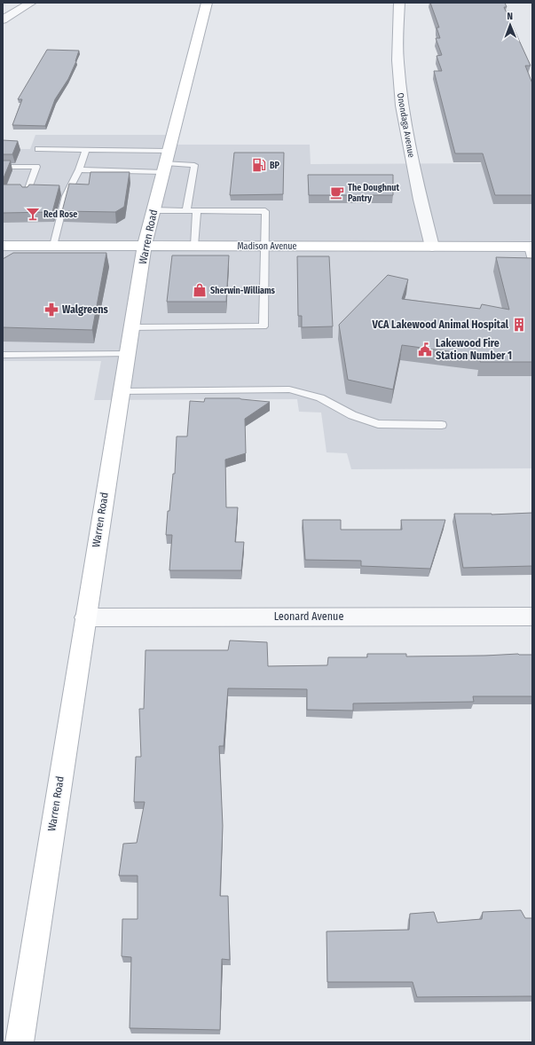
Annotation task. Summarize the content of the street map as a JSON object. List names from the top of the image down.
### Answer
{
  "streets": {
    "main road": ["Warren Road", "Madison Avenue"],
    "street": ["Onondaga Avenue", "Leonard Avenue"]
  },
  "crossings": [
    ["Onondaga Avenue", "Madison Avenue"],
    ["Warren Road", "Madison Avenue"],
    ["Warren Road", "Leonard Avenue"]
  ],
  "places": {
    "fuel station": ["BP"],
    "cafe": ["The Doughnut Pantry"],
    "bar": ["Red Rose"],
    "shop": ["Sherwin-Williams"],
    "pharmacy": ["Walgreens"],
    "building": ["VCA Lakewood Animal Hospital"],
    "public building": ["Lakewood Fire Station Number 1"]
  },
  "north": "top"
}
